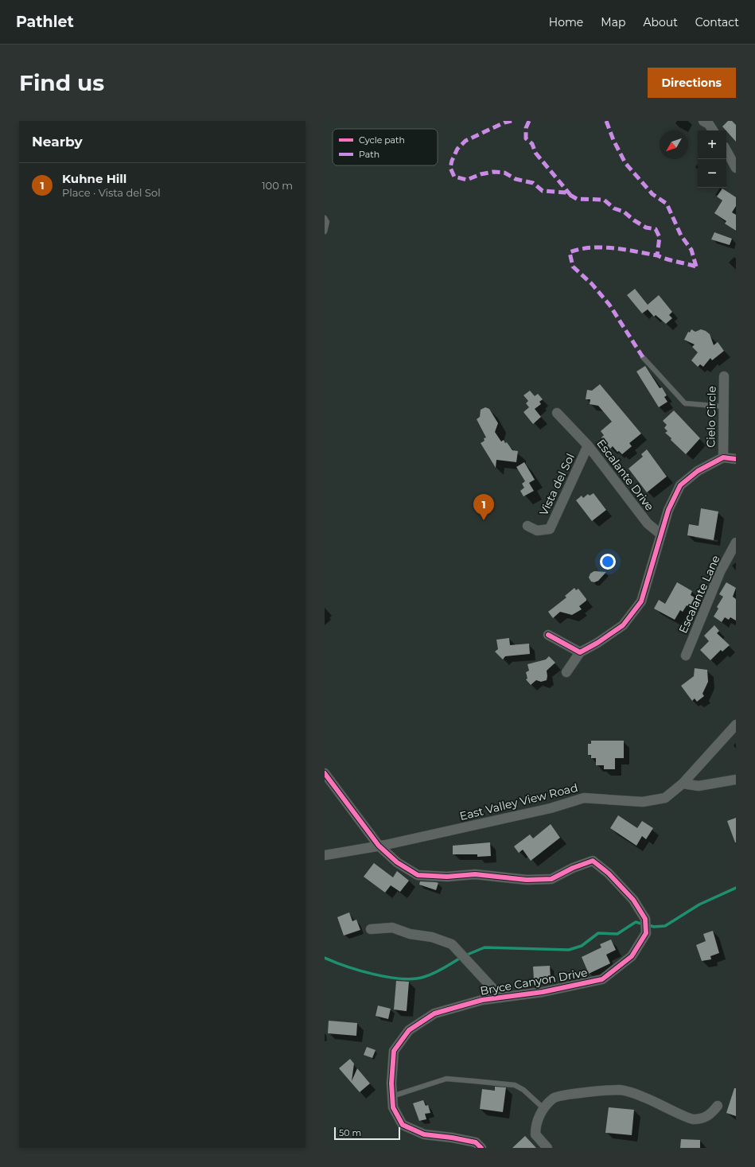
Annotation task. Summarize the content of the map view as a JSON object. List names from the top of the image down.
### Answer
{
  "streets": {
    "street": [
      "Cielo Circle",
      "Escalante Drive",
      "Vista del Sol",
      "Escalante Lane",
      "East Valley View Road",
      "Bryce Canyon Drive"
    ]
  },
  "crossings": [
    ["Cielo Circle", "Escalante Drive"],
    ["Escalante Drive", "Vista del Sol"],
    ["East Valley View Road", "Bryce Canyon Drive"]
  ],
  "legend": ["Cycle path", "Path"],
  "scale_bar": "50 m",
  "north": "bottom left",
  "page": {
    "header": "Pathlet",
    "nav": [
      "Home",
      "Map",
      "About",
      "Contact"
    ],
    "buttons": "Directions",
    "title": "Find us",
    "heading": "Nearby",
    "map_buttons": ["+", "−"],
    "list": [
      {
        "mark": "1",
        "name": "Kuhne Hill",
        "note": "Place · Vista del Sol",
        "value": "100 m"
      }
    ],
    "pins": "1",
    "scale": "50 m"
  }
}
